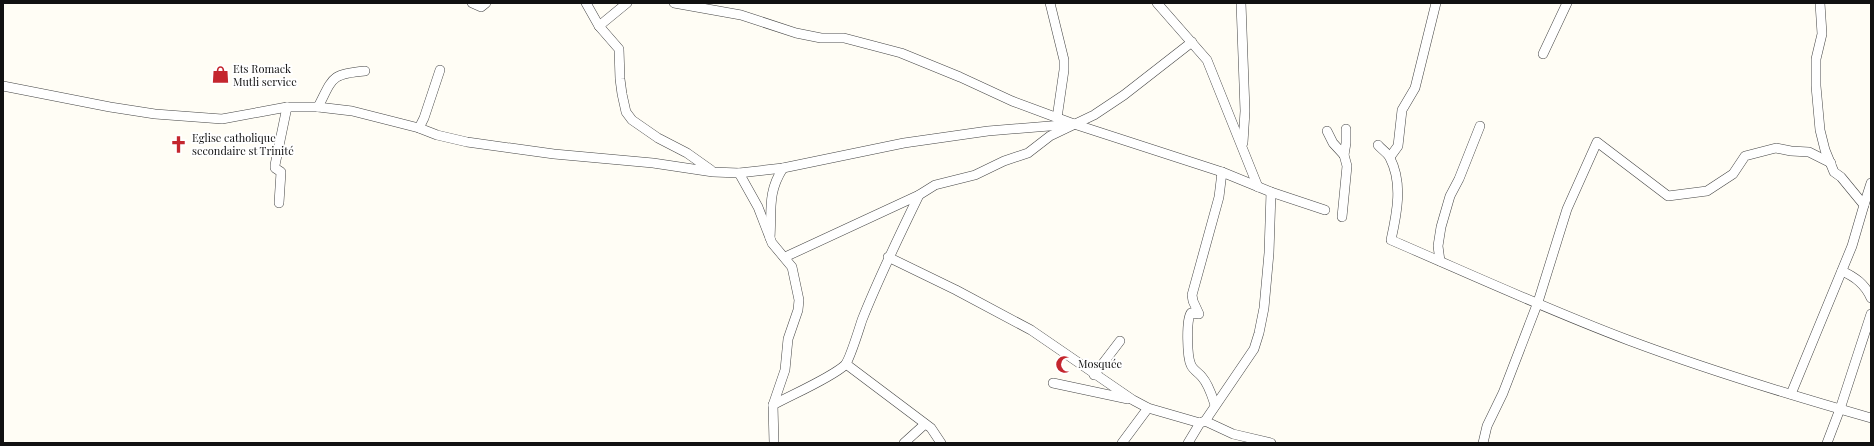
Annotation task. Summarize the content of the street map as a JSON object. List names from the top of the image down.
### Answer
{
  "places": {
    "shop": ["Ets Romack Mutli service"],
    "church": ["Eglise catholique secondaire st Trinité"],
    "mosque": ["Mosquée"]
  }
}
